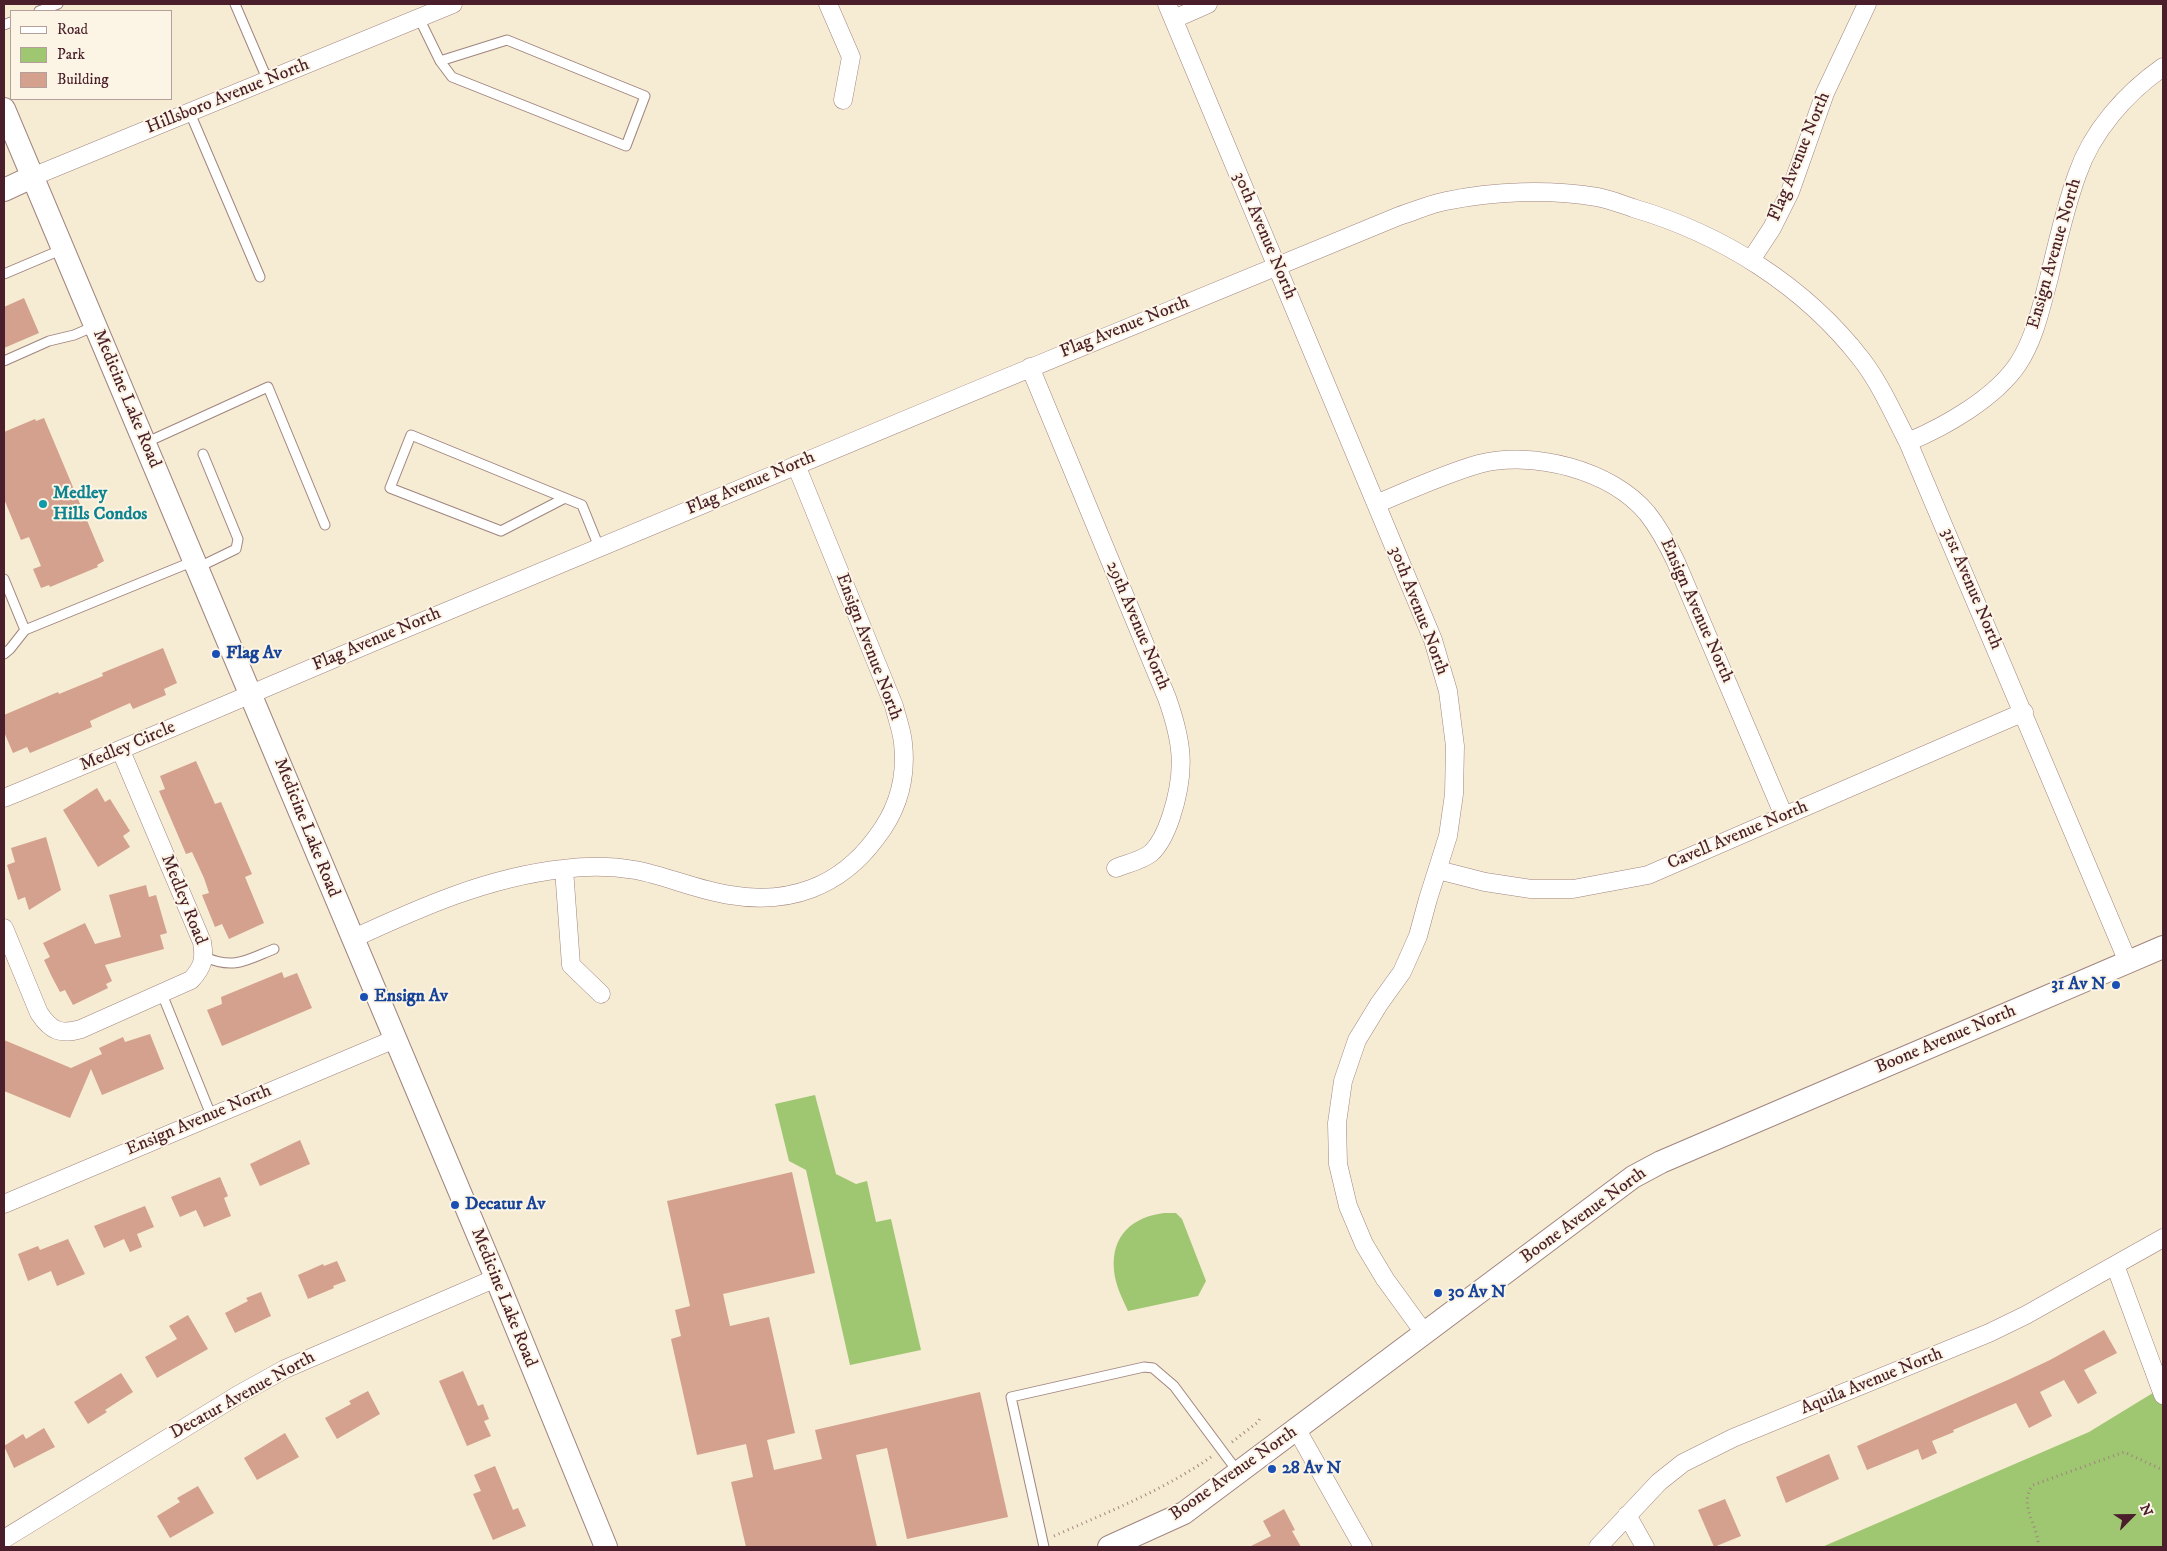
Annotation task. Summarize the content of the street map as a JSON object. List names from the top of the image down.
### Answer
{
  "streets": {
    "street": [
      "Hillsboro Avenue North",
      "Flag Avenue North",
      "30th Avenue North",
      "Ensign Avenue North",
      "Medicine Lake Road",
      "31st Avenue North",
      "29th Avenue North",
      "Medley Circle",
      "Cavell Avenue North",
      "Medley Road",
      "Boone Avenue North",
      "Aquila Avenue North",
      "Decatur Avenue North"
    ]
  },
  "crossings": [
    ["Hillsboro Avenue North", "Medicine Lake Road"],
    ["Flag Avenue North", "30th Avenue North"],
    ["Flag Avenue North", "Ensign Avenue North"],
    ["Flag Avenue North", "Medicine Lake Road"],
    ["Flag Avenue North", "31st Avenue North"],
    ["Flag Avenue North", "29th Avenue North"],
    ["Flag Avenue North", "Medley Circle"],
    ["30th Avenue North", "Ensign Avenue North"],
    ["30th Avenue North", "Cavell Avenue North"],
    ["30th Avenue North", "Boone Avenue North"],
    ["Ensign Avenue North", "Medicine Lake Road"],
    ["Ensign Avenue North", "31st Avenue North"],
    ["Ensign Avenue North", "Cavell Avenue North"],
    ["Medicine Lake Road", "Medley Circle"],
    ["Medicine Lake Road", "Decatur Avenue North"],
    ["31st Avenue North", "Cavell Avenue North"],
    ["31st Avenue North", "Boone Avenue North"],
    ["Medley Circle", "Medley Road"]
  ],
  "places": [
    "Medley Hills Condos",
    "Flag Av",
    "31 Av N",
    "Ensign Av",
    "Decatur Av",
    "30 Av N",
    "28 Av N"
  ],
  "legend": ["Road", "Park", "Building"],
  "north": "top right"
}
